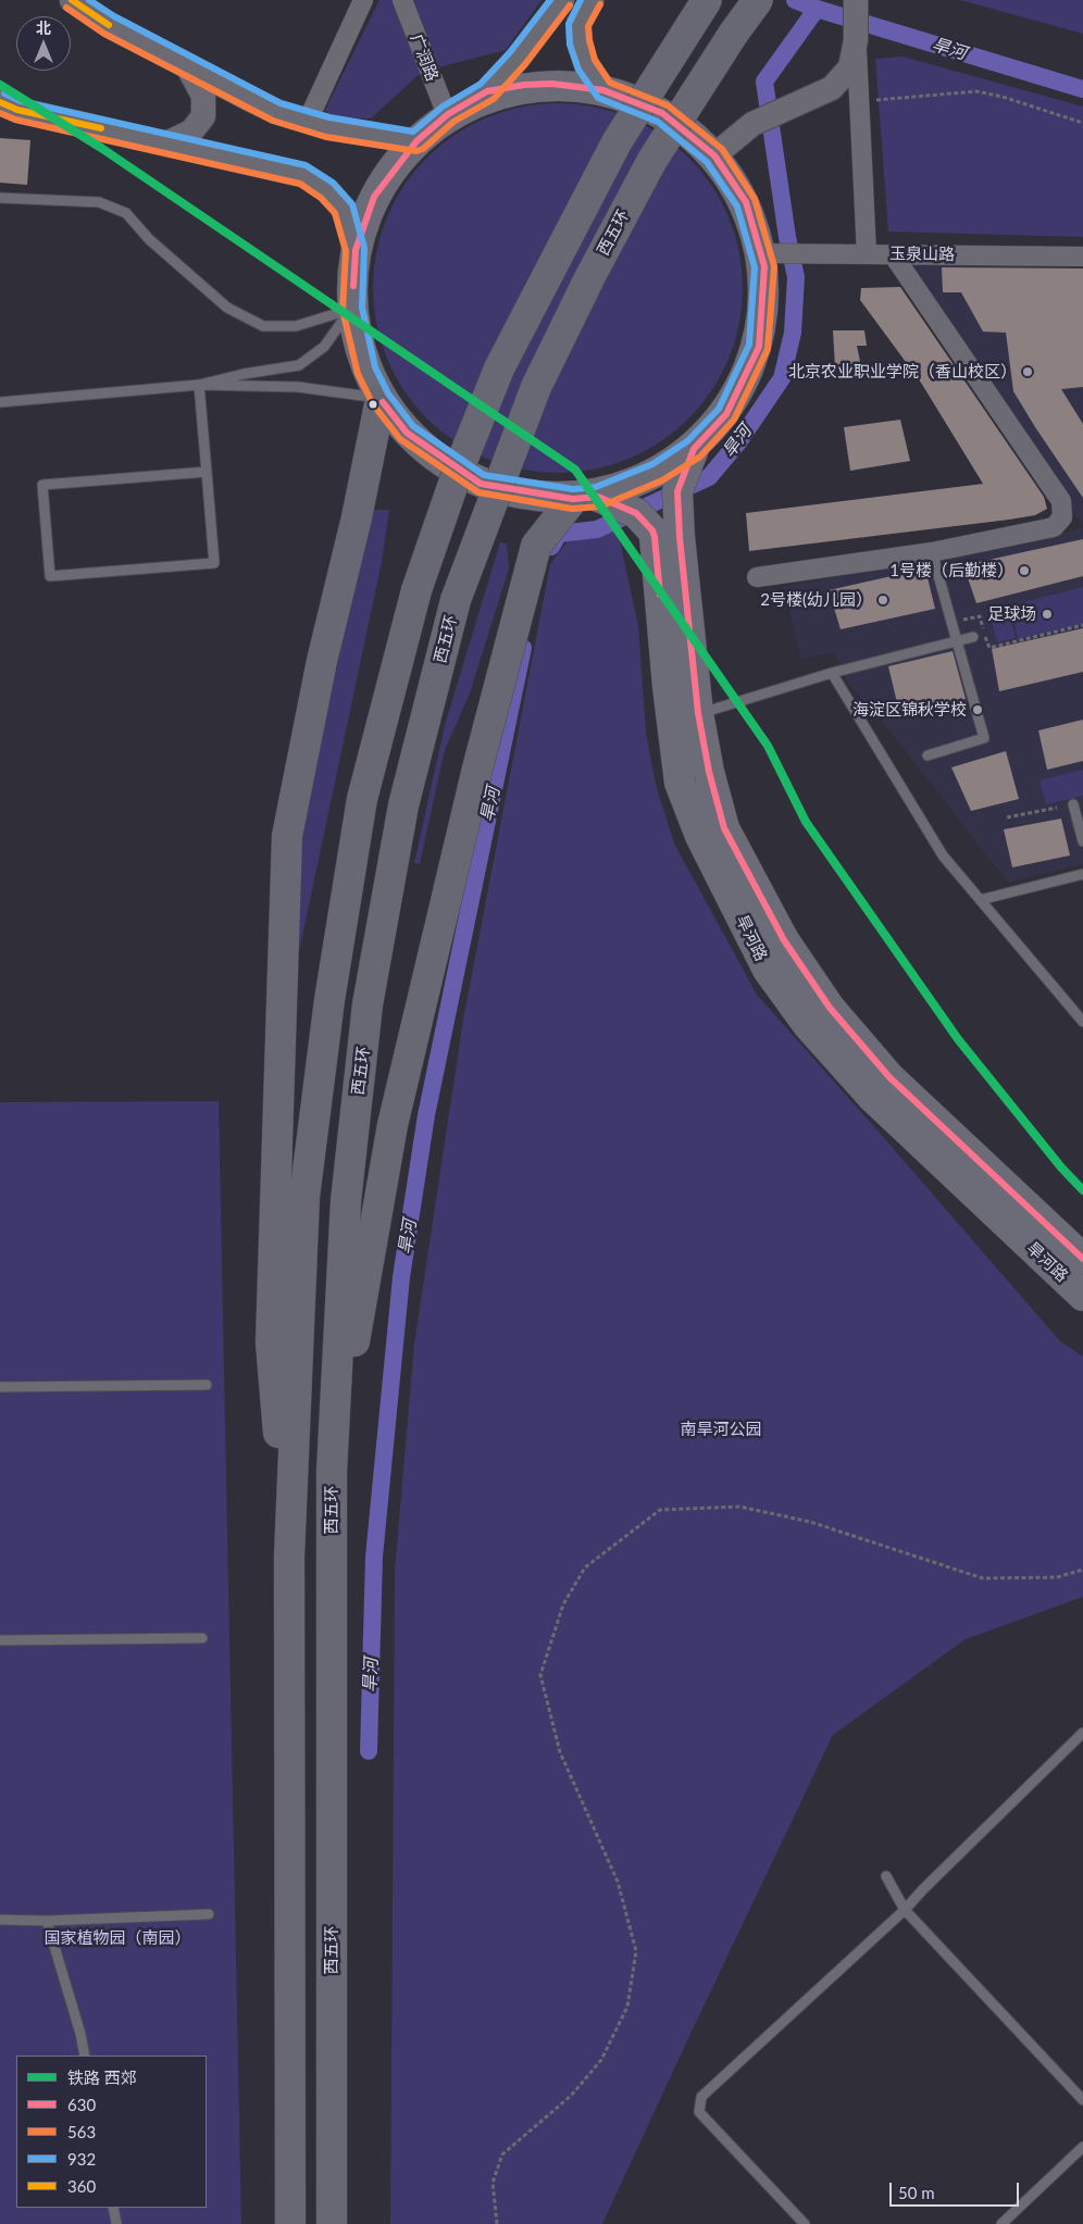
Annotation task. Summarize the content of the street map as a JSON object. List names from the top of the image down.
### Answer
{
  "streets": {
    "highway": ["西五环"],
    "main road": ["旱河路"],
    "street": ["广润路", "玉泉山路"]
  },
  "crossings": [
    ["广润路", "旱河路"]
  ],
  "water": ["旱河"],
  "parks": ["南旱河公园", "国家植物园（南园）"],
  "places": [
    "北京农业职业学院（香山校区）",
    "1号楼（后勤楼）",
    "2号楼(幼儿园）",
    "足球场",
    "海淀区锦秋学校"
  ],
  "lines": [
    "transit line 932",
    "transit line 360",
    "transit line 563",
    "transit line 630",
    "rail line 西郊"
  ],
  "legend": [
    "铁路 西郊",
    "630",
    "563",
    "932",
    "360"
  ],
  "scale_bar": "50 m",
  "north": "top"
}
